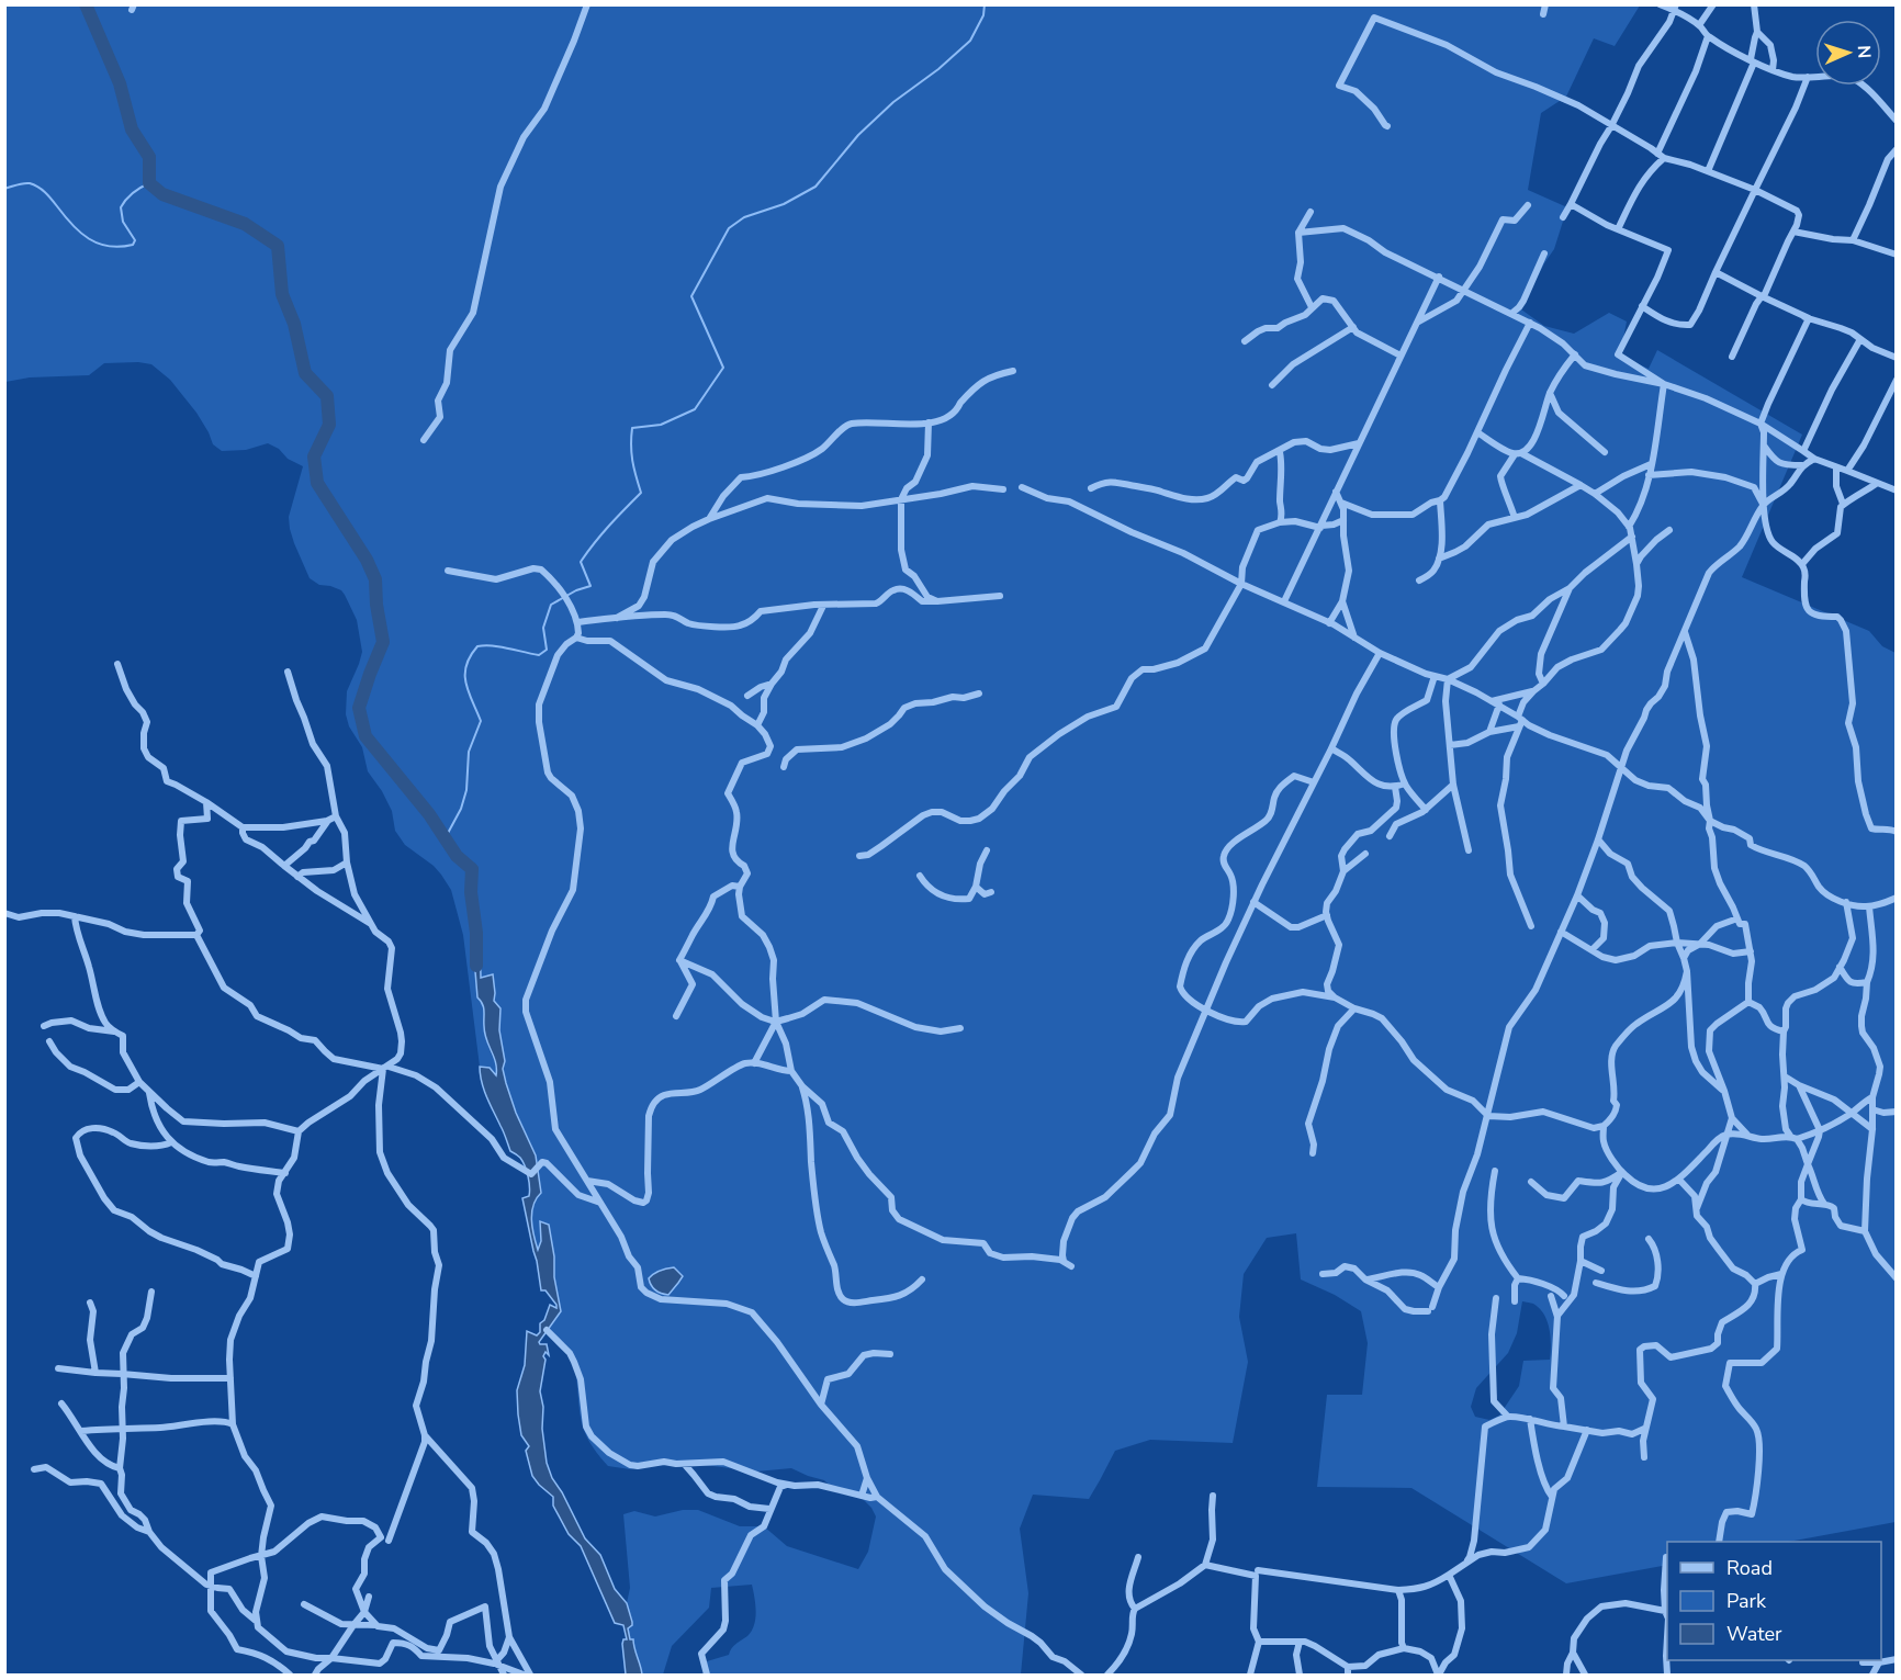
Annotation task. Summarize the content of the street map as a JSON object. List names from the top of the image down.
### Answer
{
  "legend": ["Road", "Park", "Water"],
  "north": "right"
}
